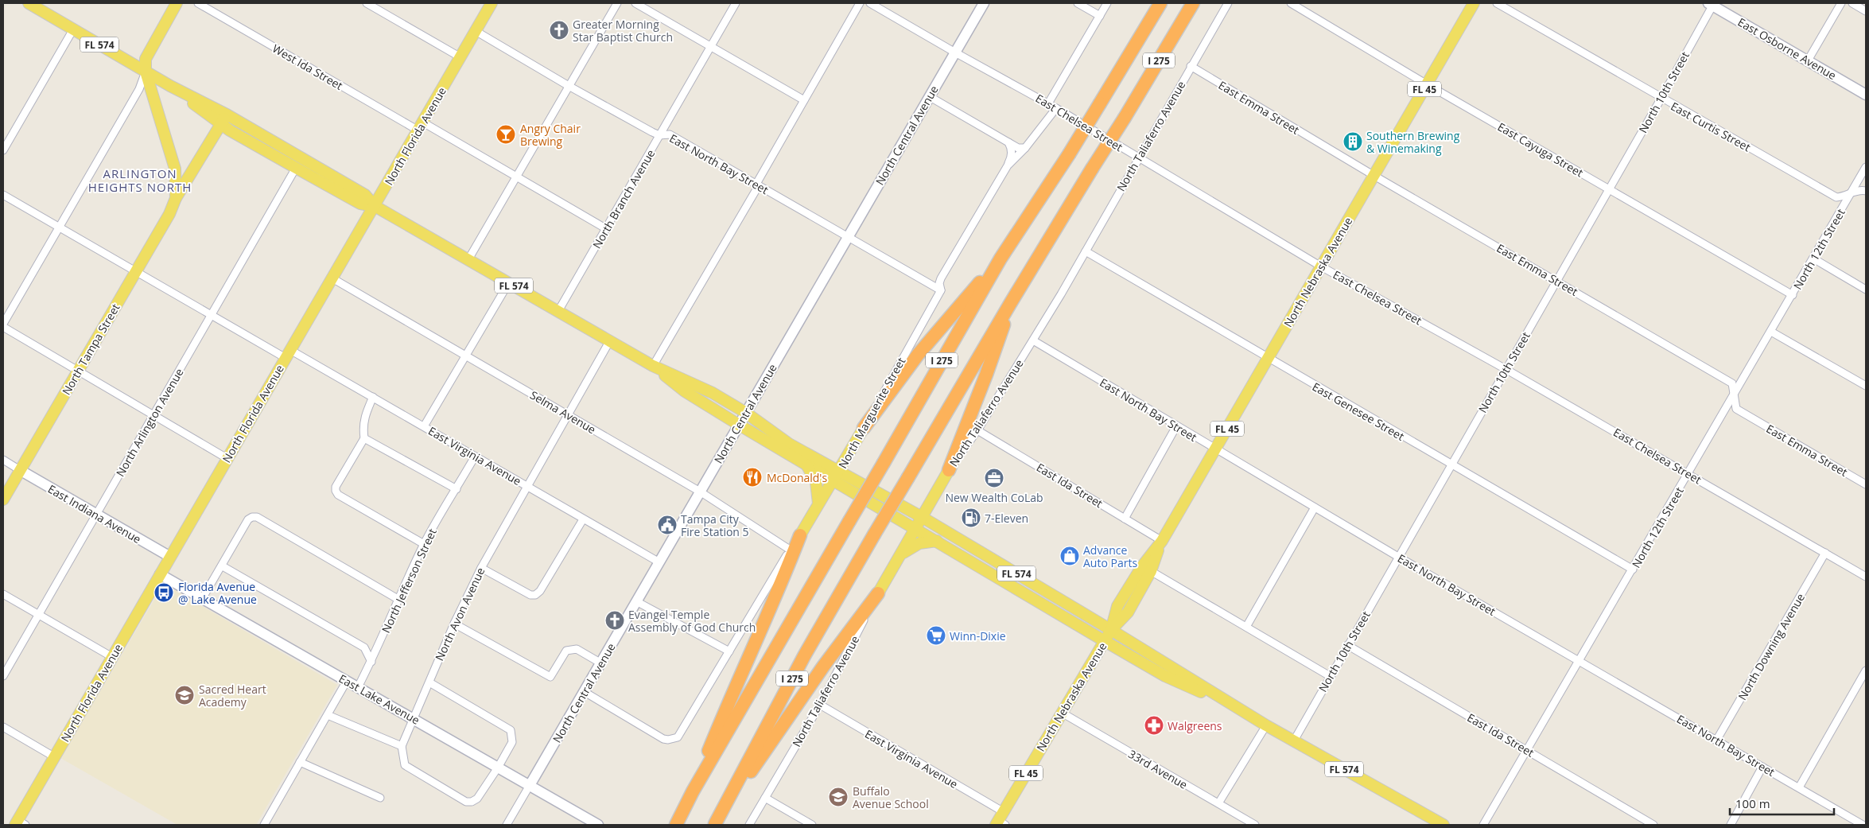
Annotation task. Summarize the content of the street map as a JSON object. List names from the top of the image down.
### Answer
{
  "streets": {
    "highway": ["I 275"],
    "main road": [
      "FL 574",
      "FL 45",
      "North Florida Avenue",
      "North Taliaferro Avenue",
      "North Nebraska Avenue",
      "North Tampa Street",
      "North Marguerite Street"
    ],
    "street": [
      "East Osborne Avenue",
      "West Ida Street",
      "North 10th Street",
      "East Emma Street",
      "East Chelsea Street",
      "East Curtis Street",
      "North Central Avenue",
      "East Cayuga Street",
      "East North Bay Street",
      "North Branch Avenue",
      "North 12th Street",
      "East Genesee Street",
      "Selma Avenue",
      "North Arlington Avenue",
      "East Virginia Avenue",
      "East Ida Street",
      "East Indiana Avenue",
      "North Jefferson Street",
      "North Avon Avenue",
      "North Downing Avenue",
      "East Lake Avenue",
      "33rd Avenue"
    ]
  },
  "crossings": [
    ["FL 574", "North 10th Street"],
    ["FL 574", "North Central Avenue"],
    ["FL 574", "North Florida Avenue"],
    ["FL 574", "North Taliaferro Avenue"],
    ["FL 574", "North Branch Avenue"],
    ["FL 574", "North Nebraska Avenue"],
    ["FL 574", "North Tampa Street"],
    ["FL 574", "North Marguerite Street"],
    ["FL 574", "North Arlington Avenue"],
    ["FL 574", "North Avon Avenue"],
    ["East Osborne Avenue", "North 10th Street"],
    ["West Ida Street", "North Florida Avenue"],
    ["North 10th Street", "East Emma Street"],
    ["North 10th Street", "East Chelsea Street"],
    ["North 10th Street", "East Curtis Street"],
    ["North 10th Street", "East Cayuga Street"],
    ["North 10th Street", "East North Bay Street"],
    ["North 10th Street", "East Genesee Street"],
    ["North 10th Street", "East Ida Street"],
    ["East Emma Street", "North Taliaferro Avenue"],
    ["East Emma Street", "North 12th Street"],
    ["East Emma Street", "North Nebraska Avenue"],
    ["East Chelsea Street", "North Central Avenue"],
    ["East Chelsea Street", "North Taliaferro Avenue"],
    ["East Chelsea Street", "North 12th Street"],
    ["East Chelsea Street", "North Nebraska Avenue"],
    ["East Chelsea Street", "North Marguerite Street"],
    ["East Chelsea Street", "North Downing Avenue"],
    ["East Curtis Street", "North 12th Street"],
    ["North Central Avenue", "East North Bay Street"],
    ["North Central Avenue", "Selma Avenue"],
    ["North Central Avenue", "North Marguerite Street"],
    ["North Central Avenue", "East Virginia Avenue"],
    ["North Central Avenue", "East Lake Avenue"],
    ["North Florida Avenue", "East North Bay Street"],
    ["North Florida Avenue", "Selma Avenue"],
    ["North Florida Avenue", "East Virginia Avenue"],
    ["North Florida Avenue", "East Indiana Avenue"],
    ["North Florida Avenue", "East Lake Avenue"],
    ["North Taliaferro Avenue", "East North Bay Street"],
    ["North Taliaferro Avenue", "East Genesee Street"],
    ["North Taliaferro Avenue", "East Virginia Avenue"],
    ["North Taliaferro Avenue", "East Ida Street"],
    ["East Cayuga Street", "North 12th Street"],
    ["East Cayuga Street", "North Nebraska Avenue"],
    ["East North Bay Street", "North Branch Avenue"],
    ["East North Bay Street", "North 12th Street"],
    ["East North Bay Street", "North Nebraska Avenue"],
    ["East North Bay Street", "North Marguerite Street"],
    ["East North Bay Street", "North Downing Avenue"],
    ["North 12th Street", "East Genesee Street"],
    ["North 12th Street", "East Ida Street"],
    ["North Nebraska Avenue", "East Genesee Street"],
    ["North Nebraska Avenue", "East Virginia Avenue"],
    ["North Nebraska Avenue", "East Ida Street"],
    ["North Nebraska Avenue", "33rd Avenue"],
    ["North Tampa Street", "East Virginia Avenue"],
    ["North Tampa Street", "East Indiana Avenue"],
    ["Selma Avenue", "North Marguerite Street"],
    ["Selma Avenue", "North Avon Avenue"],
    ["North Arlington Avenue", "East Virginia Avenue"],
    ["North Arlington Avenue", "East Indiana Avenue"],
    ["East Virginia Avenue", "North Jefferson Street"],
    ["East Virginia Avenue", "North Avon Avenue"],
    ["North Jefferson Street", "East Lake Avenue"],
    ["North Avon Avenue", "East Lake Avenue"]
  ],
  "districts": ["ARLINGTON HEIGHTS NORTH"],
  "places": {
    "church": ["Greater Morning Star Baptist Church", "Evangel Temple Assembly of God Church"],
    "bar": ["Angry Chair Brewing"],
    "building": ["Southern Brewing & Winemaking"],
    "restaurant": ["McDonald's"],
    "office": ["New Wealth CoLab"],
    "fuel station": ["7-Eleven"],
    "public building": ["Tampa City Fire Station 5"],
    "shop": ["Advance Auto Parts"],
    "bus stop": ["Florida Avenue @ Lake Avenue"],
    "supermarket": ["Winn-Dixie"],
    "school or university": ["Sacred Heart Academy", "Buffalo Avenue School"],
    "pharmacy": ["Walgreens"]
  },
  "scale_bar": "100 m"
}
